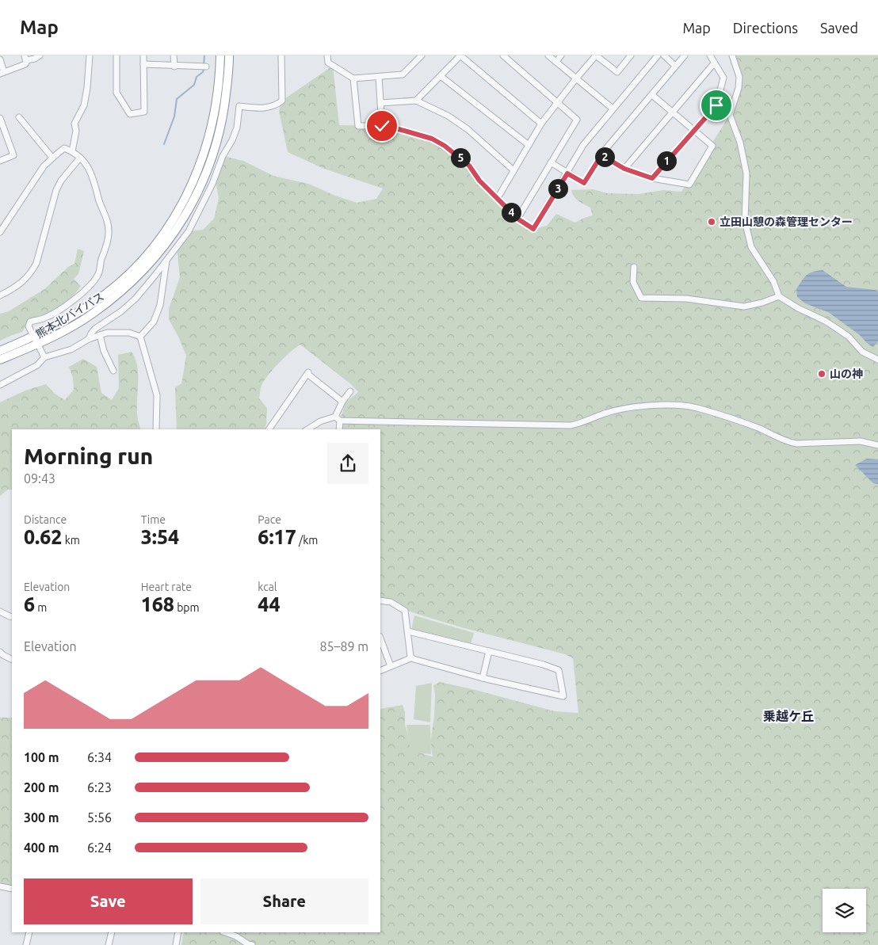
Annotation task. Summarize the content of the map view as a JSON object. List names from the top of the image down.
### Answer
{
  "streets": {
    "highway": ["熊本北バイパス"]
  },
  "districts": ["乗越ケ丘"],
  "places": ["立田山憩の森管理センター", "山の神"],
  "page": {
    "header": "Map",
    "nav": ["Map", "Directions", "Saved"],
    "pins": [
      "2",
      "5",
      "1",
      "3",
      "4"
    ],
    "heading": ["Morning run", "09:43"],
    "stats": [
      ["Distance", "0.62 km"],
      ["Time", "3:54"],
      ["Pace", "6:17 /km"],
      ["Elevation", "6 m"],
      ["Heart rate", "168 bpm"],
      ["kcal", "44"]
    ],
    "chart": ["Elevation", "85–89 m"],
    "list": [
      {
        "name": "100 m",
        "note": "6:34"
      },
      {
        "name": "200 m",
        "note": "6:23"
      },
      {
        "name": "300 m",
        "note": "5:56"
      },
      {
        "name": "400 m",
        "note": "6:24"
      }
    ],
    "buttons": ["Save", "Share"]
  }
}
